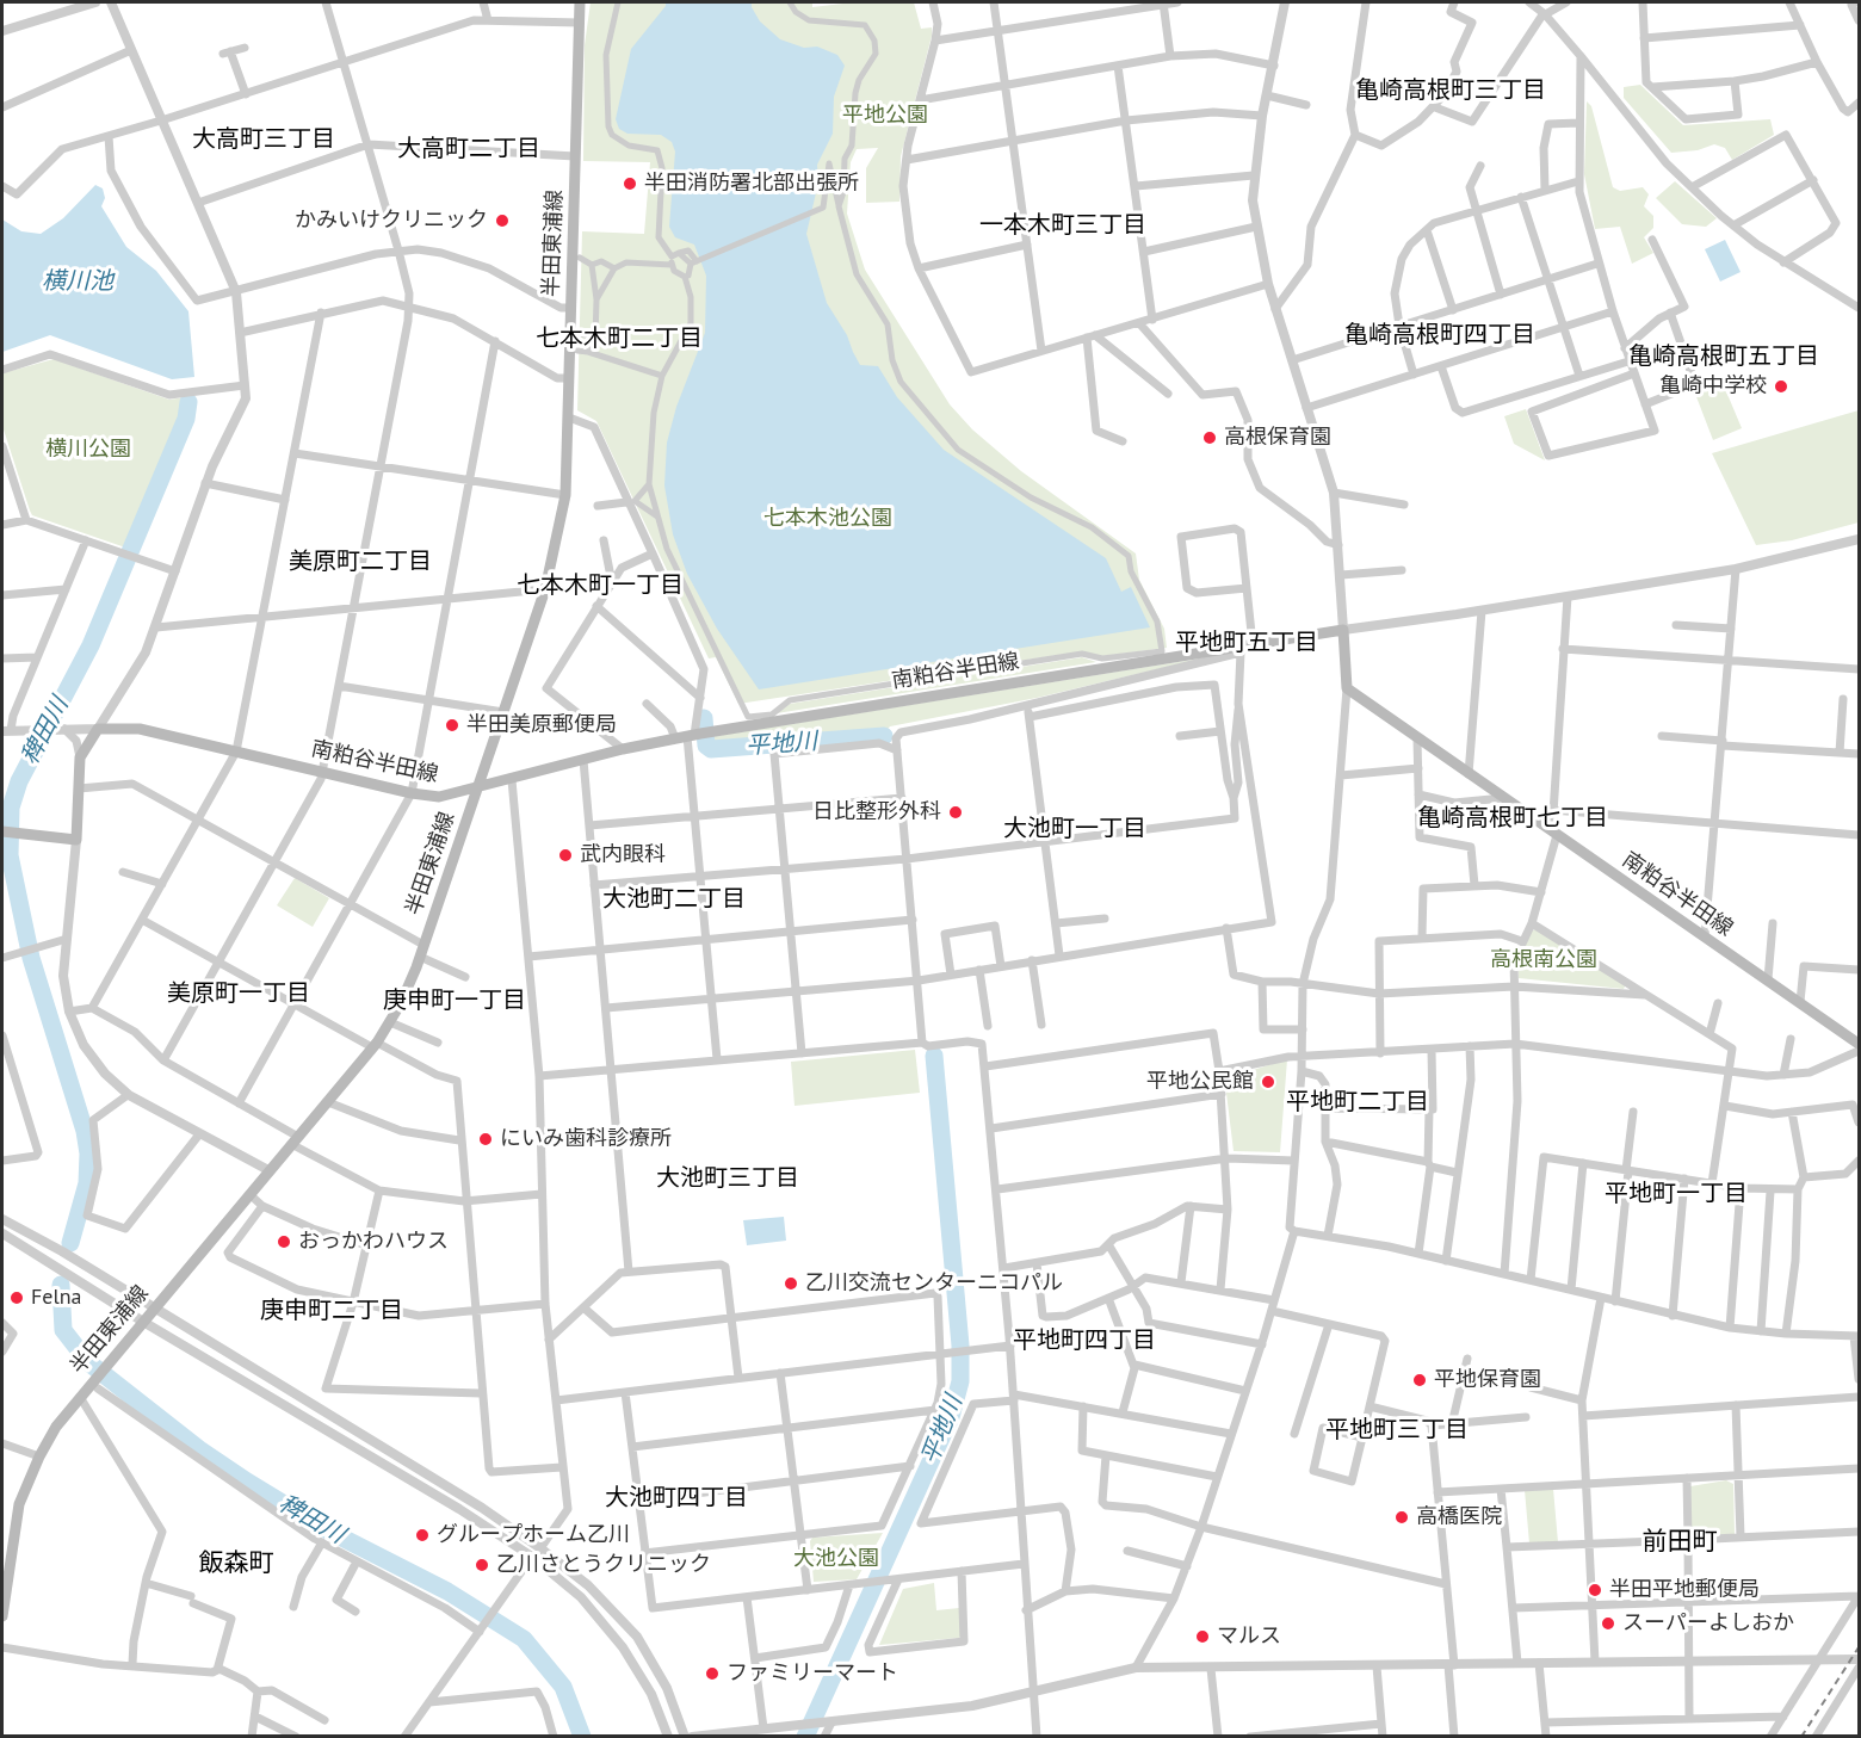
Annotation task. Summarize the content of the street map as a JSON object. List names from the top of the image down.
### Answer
{
  "streets": {
    "main road": ["半田東浦線", "南粕谷半田線"]
  },
  "crossings": [
    ["半田東浦線", "南粕谷半田線"]
  ],
  "districts": [
    "亀崎高根町三丁目",
    "大高町三丁目",
    "大高町二丁目",
    "一本木町三丁目",
    "亀崎高根町四丁目",
    "七本木町二丁目",
    "亀崎高根町五丁目",
    "美原町二丁目",
    "七本木町一丁目",
    "平地町五丁目",
    "亀崎高根町七丁目",
    "大池町一丁目",
    "大池町二丁目",
    "美原町一丁目",
    "庚申町一丁目",
    "平地町二丁目",
    "大池町三丁目",
    "平地町一丁目",
    "庚申町二丁目",
    "平地町四丁目",
    "平地町三丁目",
    "大池町四丁目",
    "前田町",
    "飯森町"
  ],
  "water": ["横川池", "稗田川", "平地川"],
  "parks": [
    "平地公園",
    "横川公園",
    "七本木池公園",
    "高根南公園",
    "大池公園"
  ],
  "places": [
    "半田消防署北部出張所",
    "かみいけクリニック",
    "亀崎中学校",
    "高根保育園",
    "半田美原郵便局",
    "日比整形外科",
    "武内眼科",
    "平地公民館",
    "にいみ歯科診療所",
    "おっかわハウス",
    "乙川交流センターニコパル",
    "Felna",
    "平地保育園",
    "高橋医院",
    "グループホーム乙川",
    "乙川さとうクリニック",
    "半田平地郵便局",
    "スーパーよしおか",
    "マルス",
    "ファミリーマート"
  ]
}
